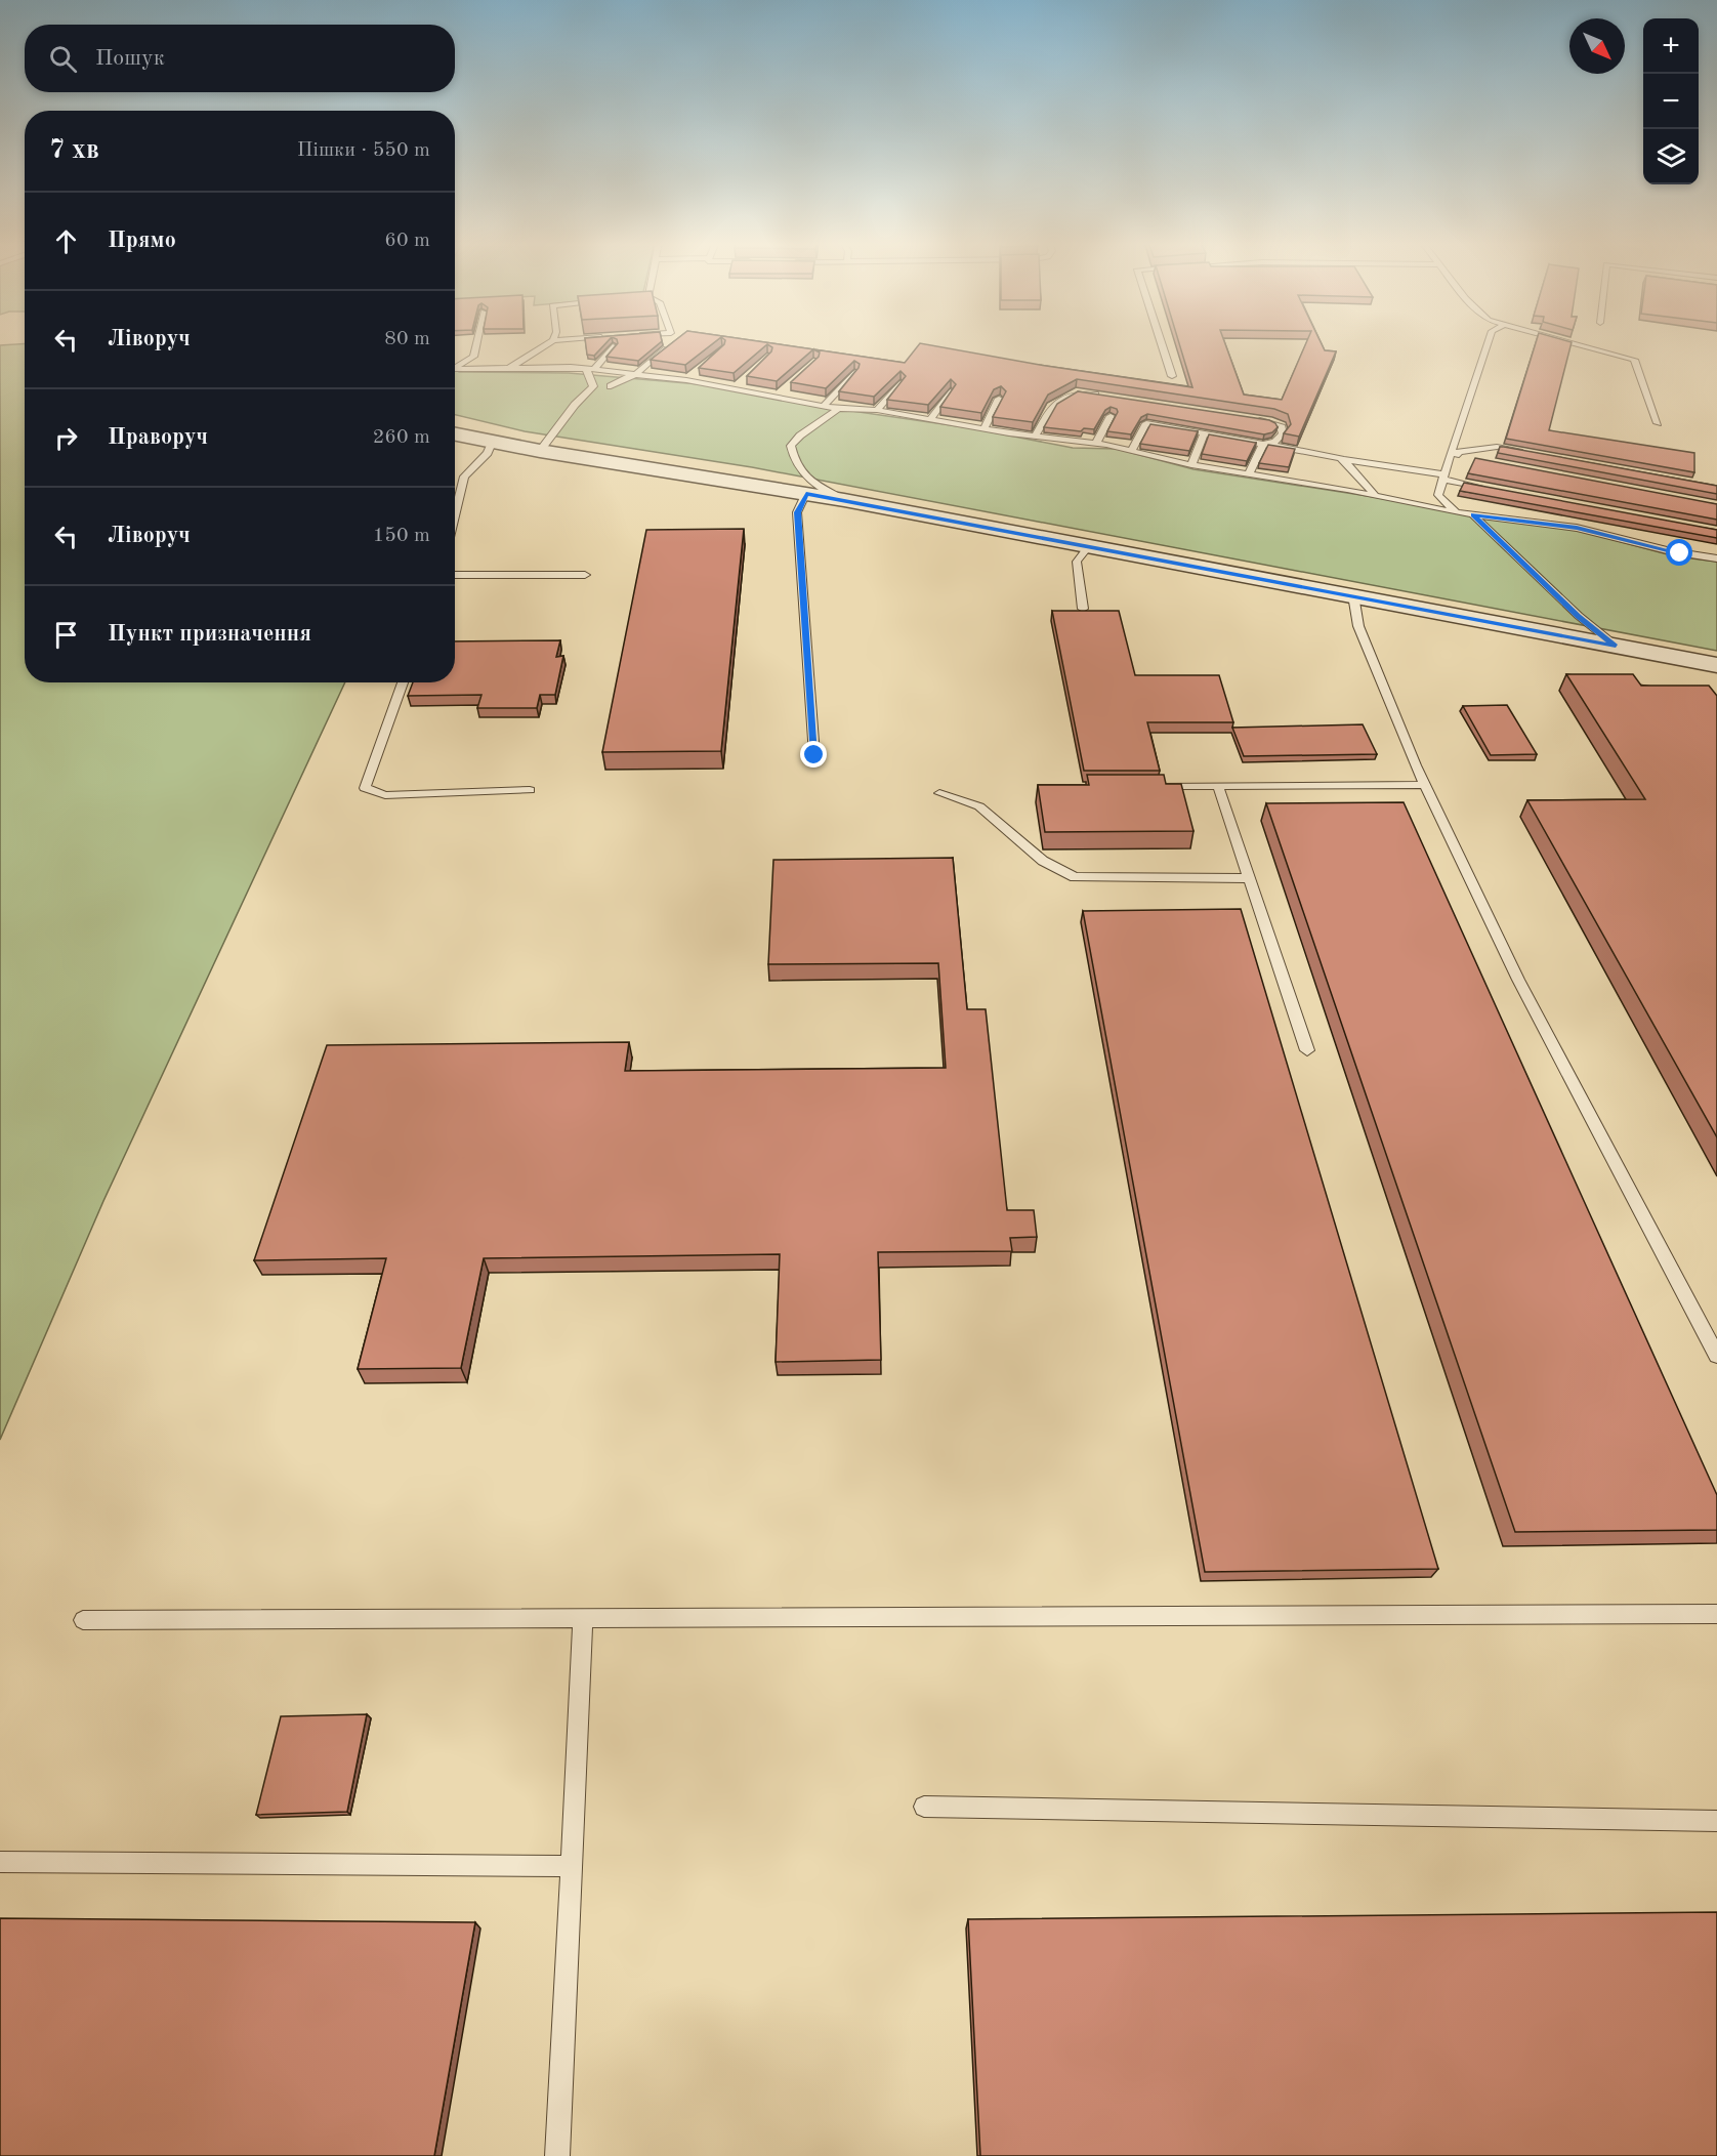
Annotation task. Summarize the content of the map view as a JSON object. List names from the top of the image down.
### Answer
{
  "north": "bottom right",
  "page": {
    "map_buttons": ["+", "−"],
    "search": "Пошук",
    "heading": ["7 хв", "Пішки · 550 m"],
    "list": [
      ["Прямо", "60 m"],
      ["Ліворуч", "80 m"],
      ["Праворуч", "260 m"],
      ["Ліворуч", "150 m"],
      "Пункт призначення"
    ]
  }
}
